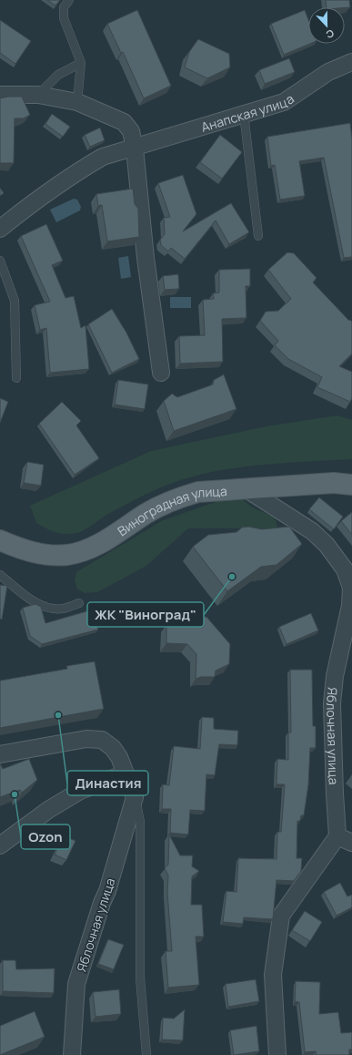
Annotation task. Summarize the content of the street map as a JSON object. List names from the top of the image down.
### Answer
{
  "streets": {
    "main road": ["Виноградная улица"],
    "street": ["Анапская улица", "Яблочная улица"]
  },
  "crossings": [
    ["Виноградная улица", "Яблочная улица"]
  ],
  "places": ["ЖК \"Виноград\"", "Династия", "Ozon"],
  "north": "bottom"
}
